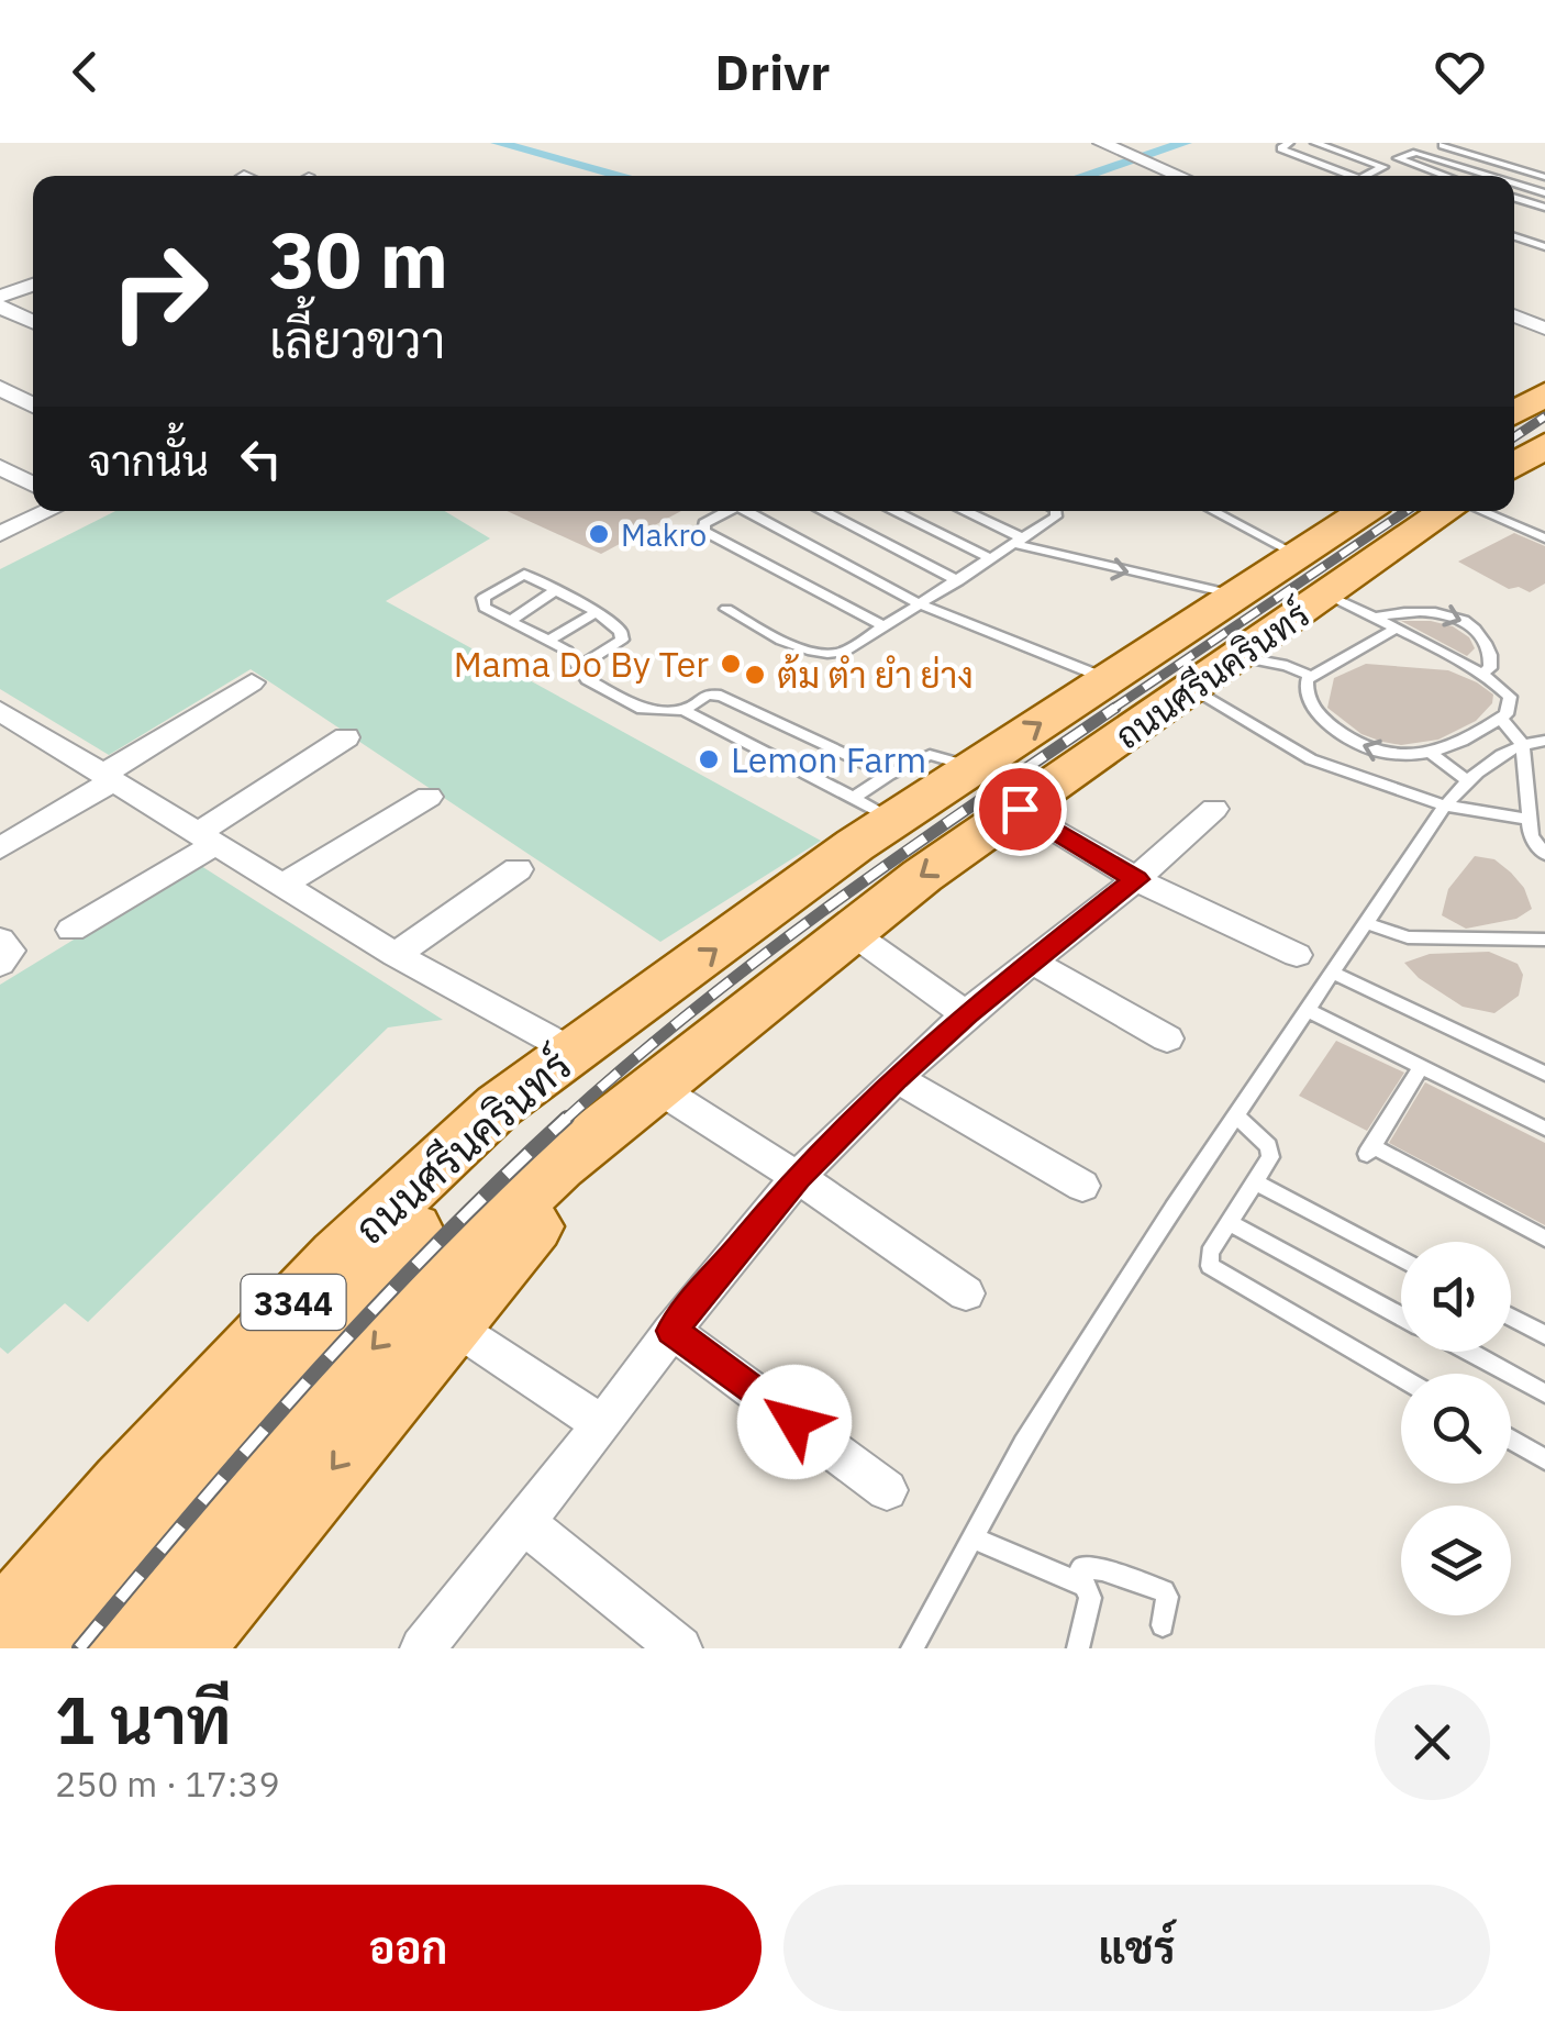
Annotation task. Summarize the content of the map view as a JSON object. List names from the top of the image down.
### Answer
{
  "streets": {
    "main road": ["ถนนศรีนครินทร์", "3344"]
  },
  "places": [
    "Makro",
    "Mama Do By Ter",
    "ต้ม ตำ ยำ ย่าง",
    "Lemon Farm"
  ],
  "page": {
    "header": "Drivr",
    "turn": ["30 m", "เลี้ยวขวา"],
    "then": "จากนั้น",
    "heading": ["1 นาที", "250 m · 17:39"],
    "buttons": ["ออก", "แชร์"]
  }
}
